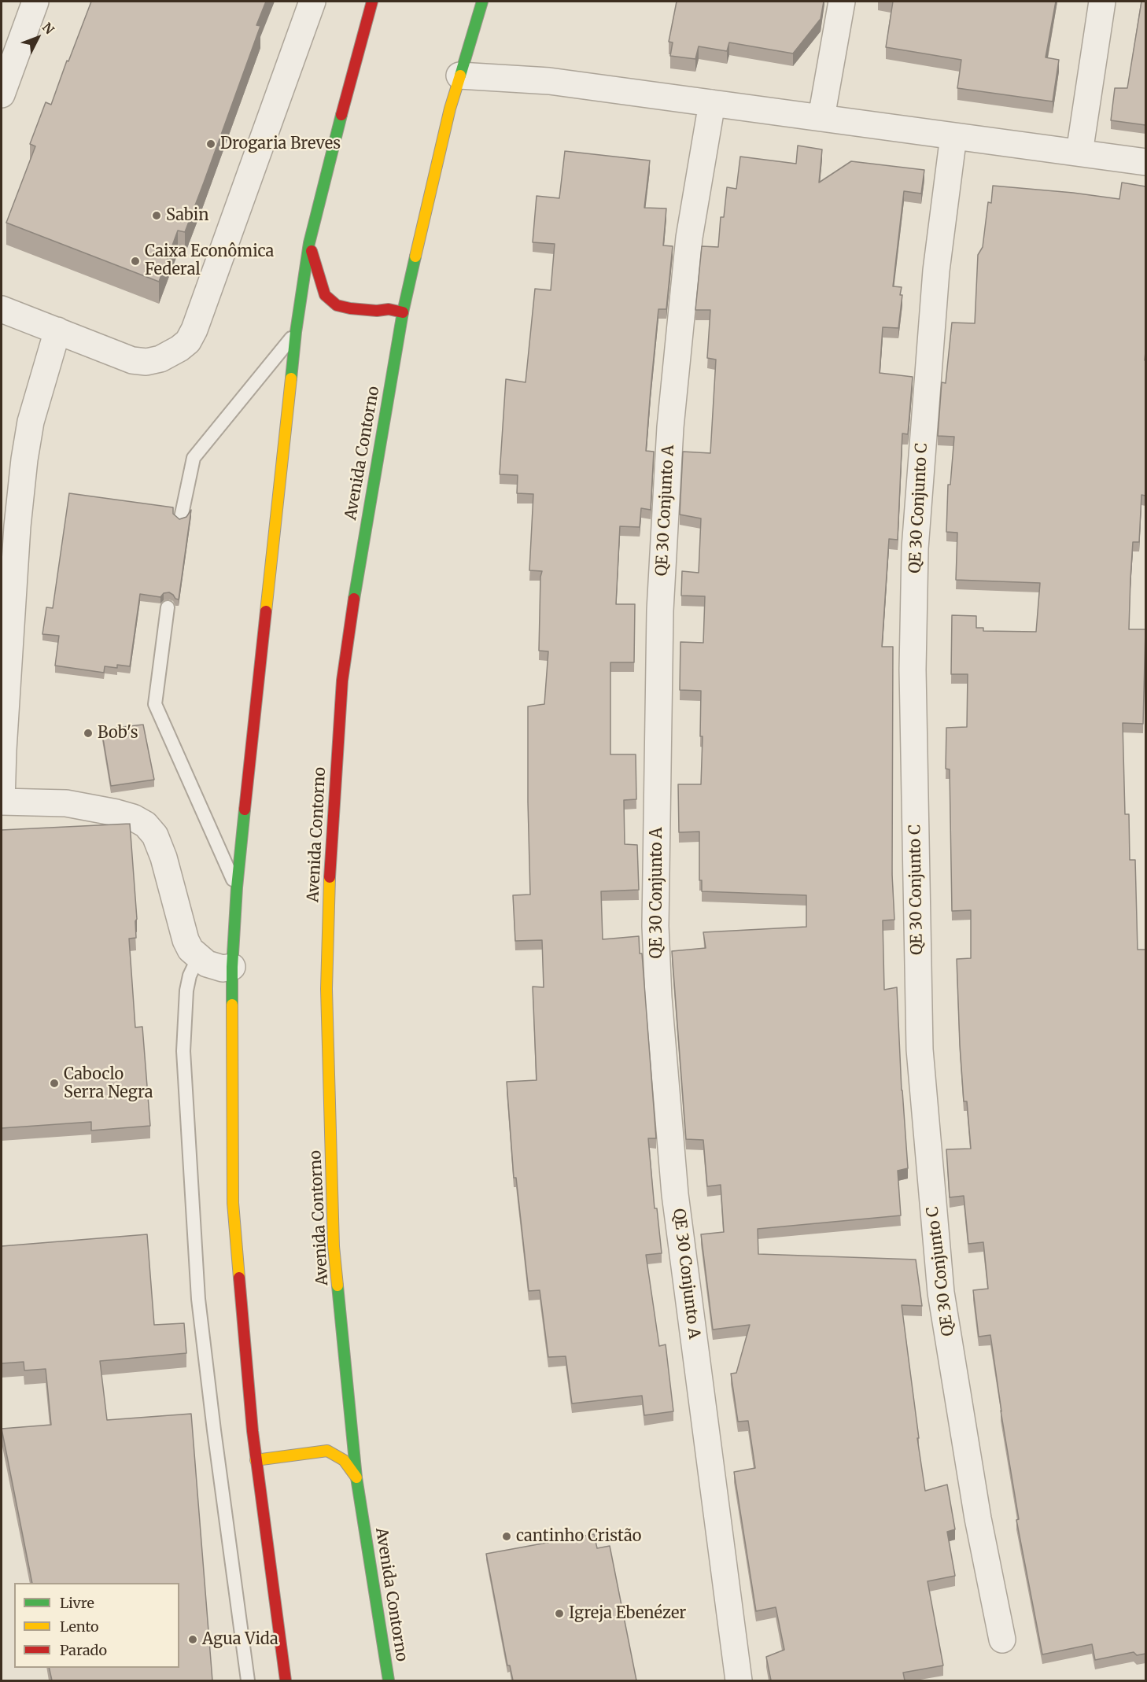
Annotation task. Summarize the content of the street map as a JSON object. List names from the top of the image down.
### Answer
{
  "streets": {
    "main road": ["Avenida Contorno"],
    "street": ["QE 30 Conjunto C", "QE 30 Conjunto A"]
  },
  "places": [
    "Drogaria Breves",
    "Sabin",
    "Caixa Econômica Federal",
    "Bob's",
    "Caboclo Serra Negra",
    "cantinho Cristão",
    "Igreja Ebenézer",
    "Agua Vida"
  ],
  "legend": ["Livre", "Lento", "Parado"],
  "north": "top right"
}
